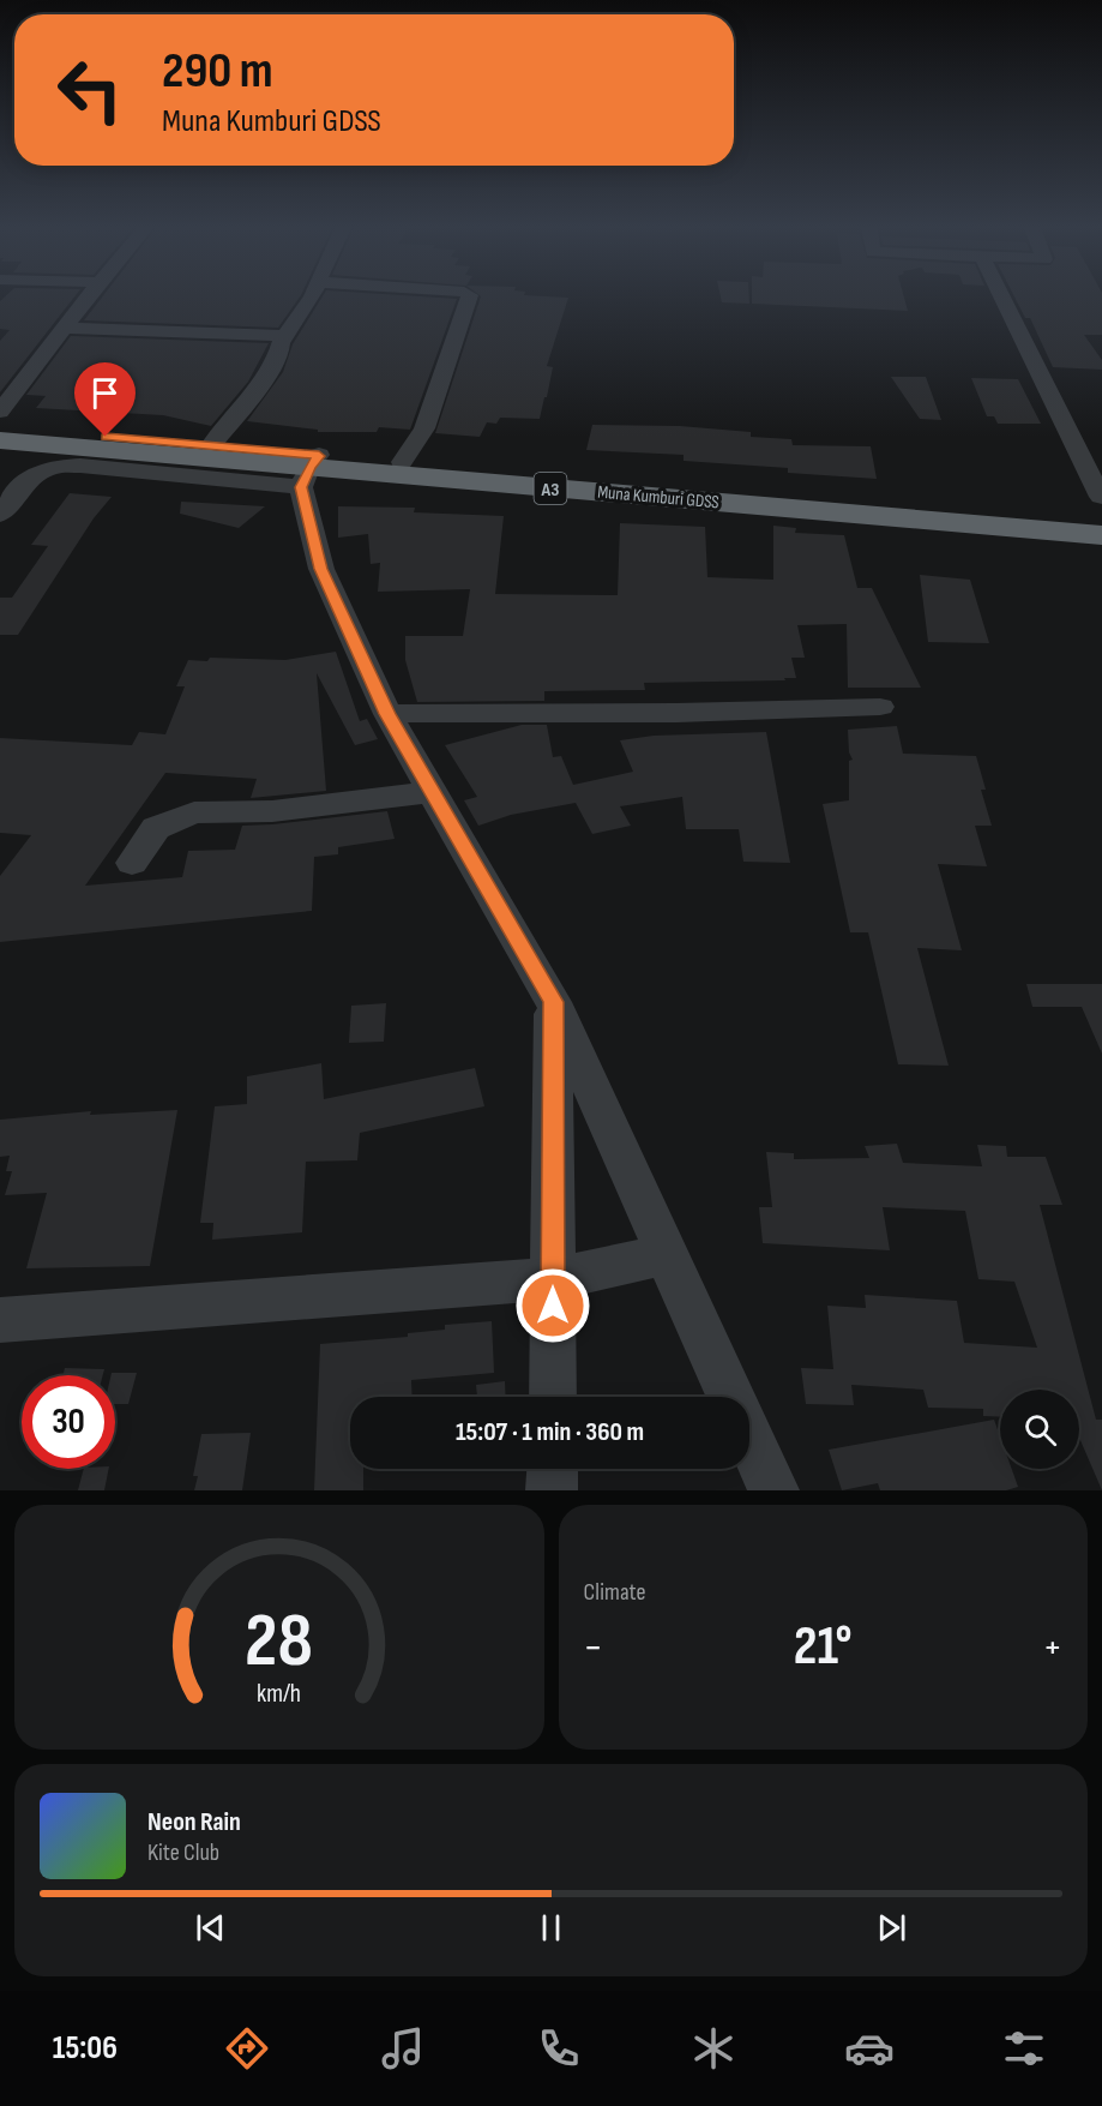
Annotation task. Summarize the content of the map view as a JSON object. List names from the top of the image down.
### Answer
{
  "streets": {
    "highway": ["A3", "Muna Kumburi GDSS"]
  },
  "page": {
    "turn": ["290 m", "Muna Kumburi GDSS"],
    "limit": "30",
    "trip": "15:07 · 1 min · 360 m",
    "tile": "Climate",
    "heat": ["−", "21°", "+"],
    "song": ["Neon Rain", "Kite Club"],
    "tabs": "15:06",
    "gauge": ["28", "km/h"]
  }
}
